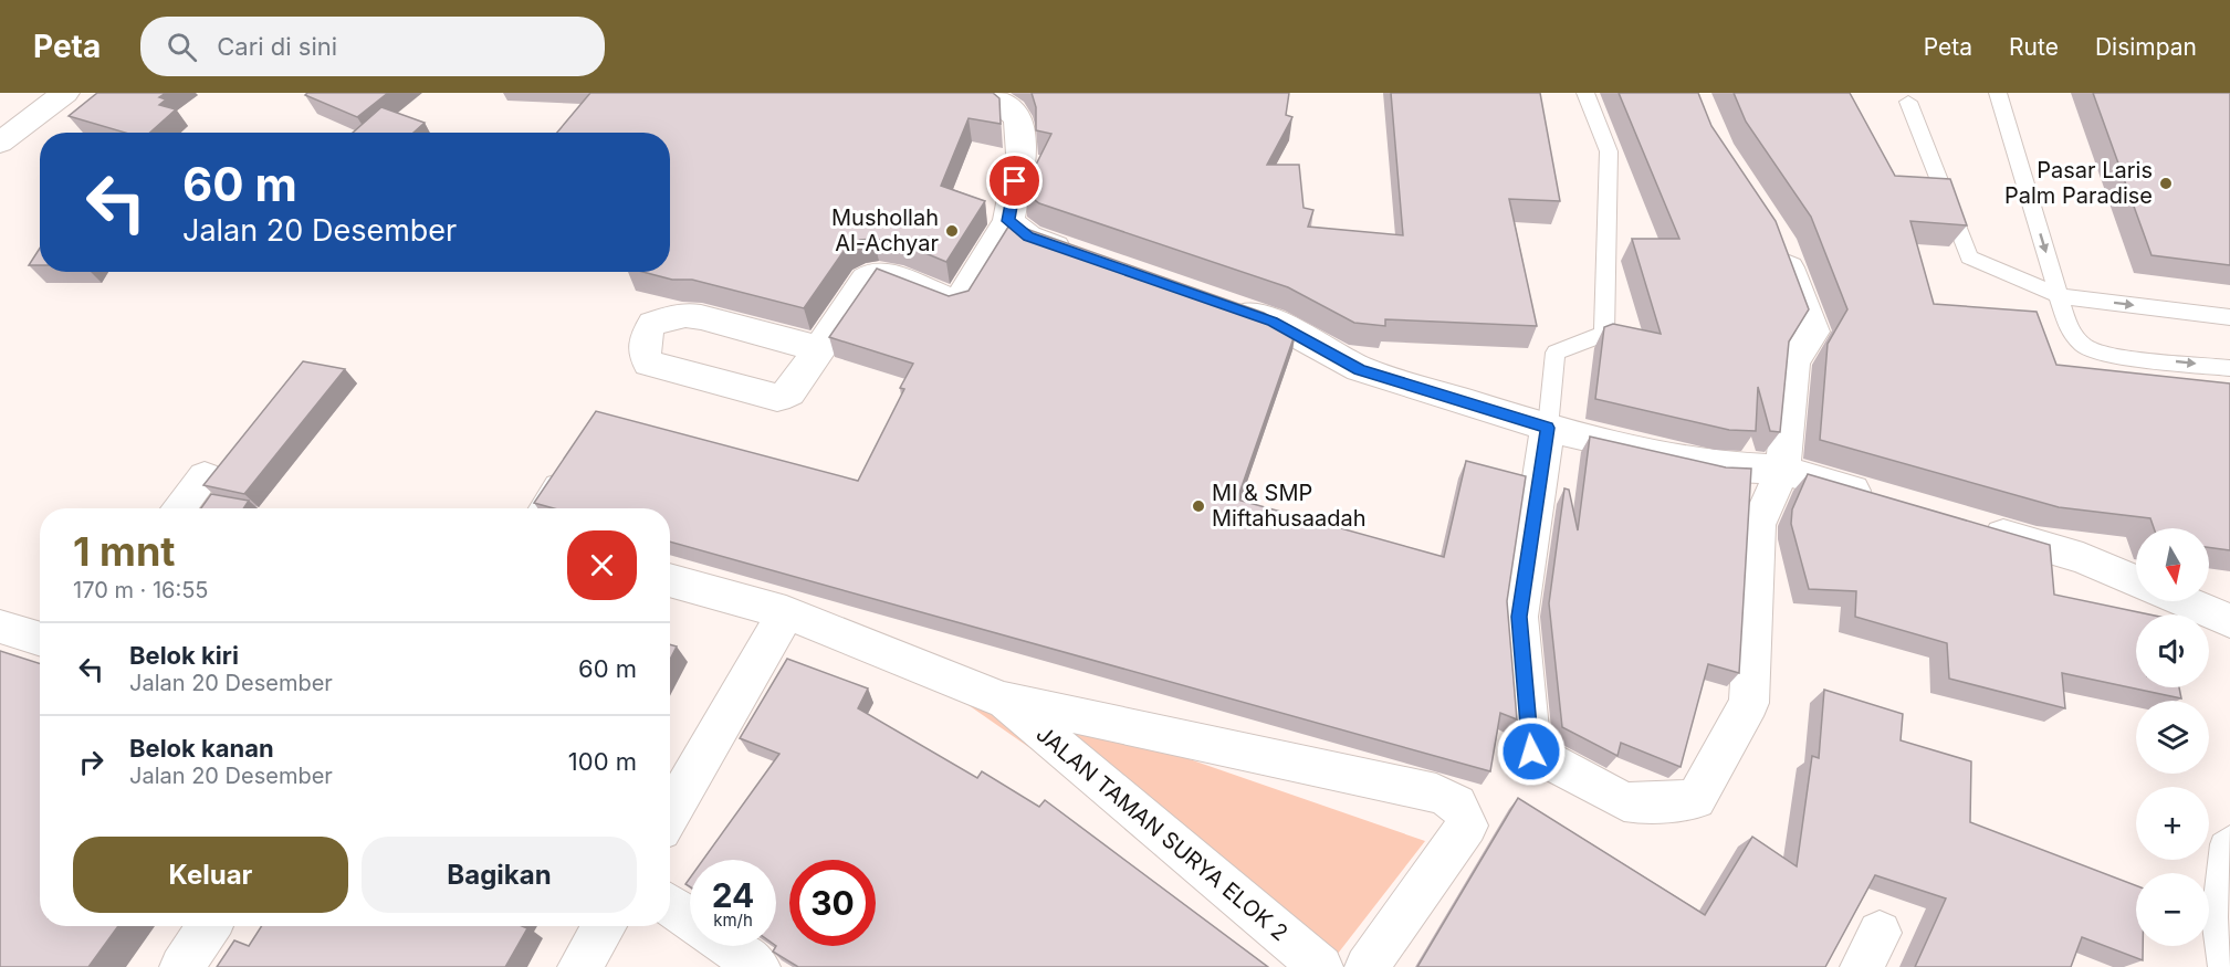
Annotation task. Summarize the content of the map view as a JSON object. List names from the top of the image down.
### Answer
{
  "streets": {
    "street": ["JALAN TAMAN SURYA ELOK 2"]
  },
  "places": ["Pasar Laris Palm Paradise", "Mushollah Al-Achyar", "MI & SMP Miftahusaadah"],
  "north": "bottom",
  "page": {
    "header": "Peta",
    "search": "Cari di sini",
    "nav": ["Peta", "Rute", "Disimpan"],
    "turn": ["60 m", "Jalan 20 Desember"],
    "heading": ["1 mnt", "170 m · 16:55"],
    "map_buttons": ["+", "−"],
    "list": [
      {
        "name": "Belok kiri",
        "note": "Jalan 20 Desember",
        "value": "60 m"
      },
      {
        "name": "Belok kanan",
        "note": "Jalan 20 Desember",
        "value": "100 m"
      }
    ],
    "buttons": ["Keluar", "Bagikan"],
    "speed": "24 km/h",
    "limit": "30"
  }
}
